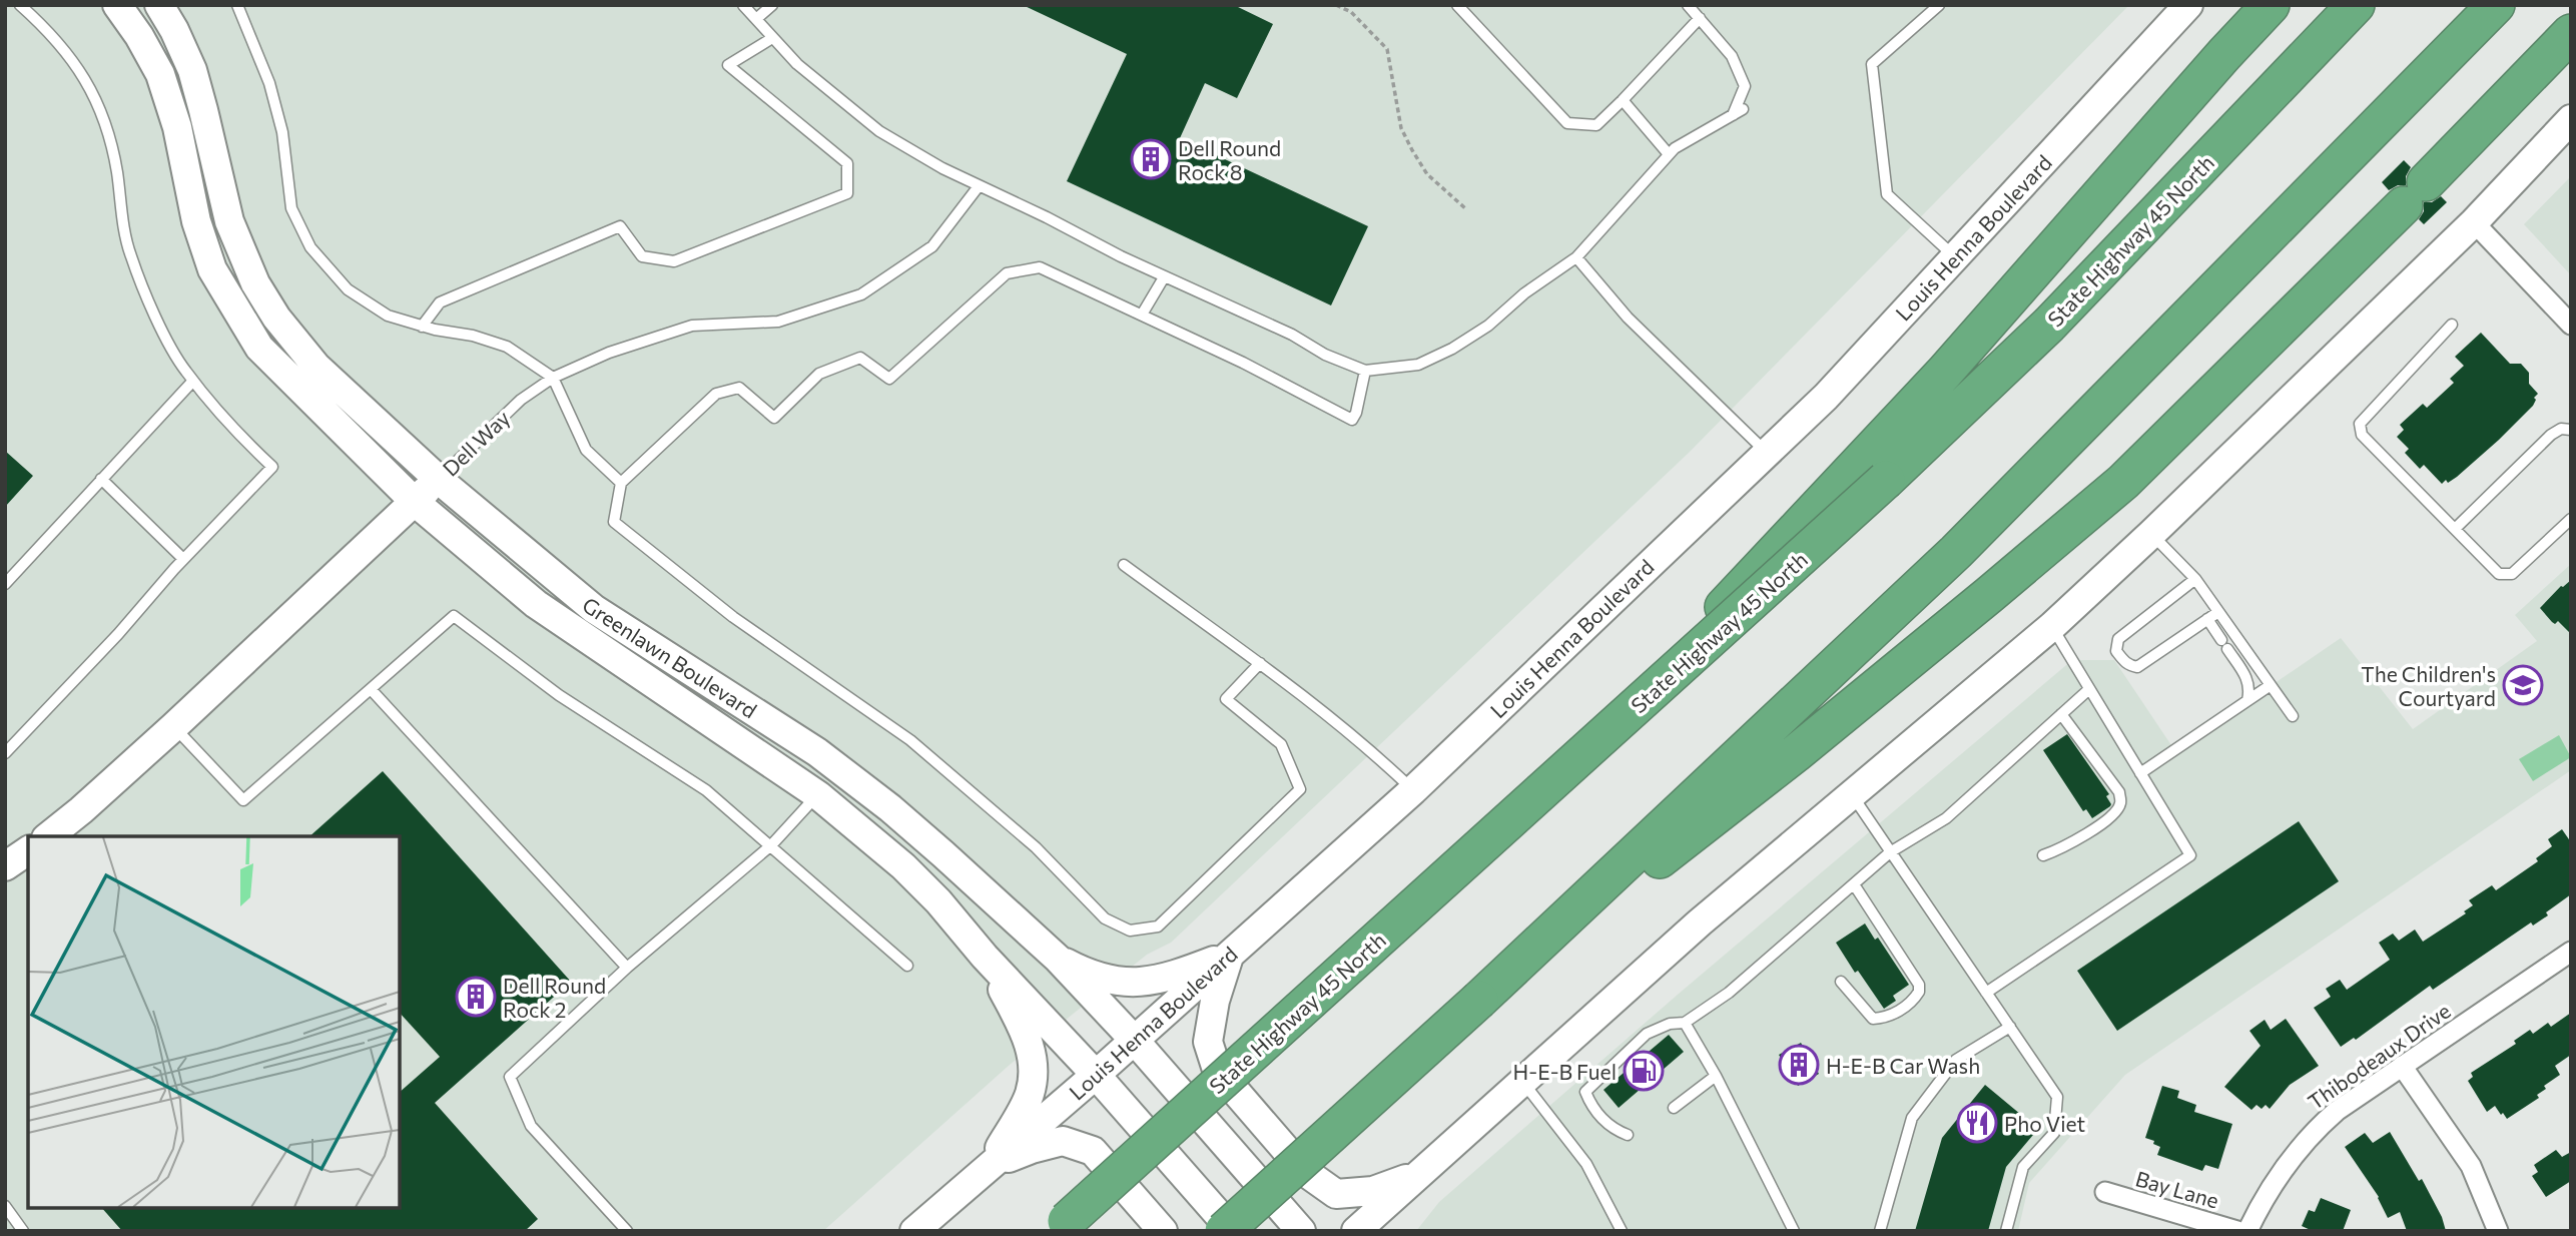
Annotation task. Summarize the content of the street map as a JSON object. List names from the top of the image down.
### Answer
{
  "streets": {
    "highway": ["State Highway 45 North"],
    "main road": ["Louis Henna Boulevard", "Dell Way", "Greenlawn Boulevard"],
    "street": ["Thibodeaux Drive", "Bay Lane"]
  },
  "crossings": [
    ["Louis Henna Boulevard", "Greenlawn Boulevard"],
    ["Dell Way", "Greenlawn Boulevard"]
  ],
  "places": {
    "building": ["Dell Round Rock 8", "Dell Round Rock 2", "H-E-B Car Wash"],
    "school or university": ["The Children's Courtyard"],
    "fuel station": ["H-E-B Fuel"],
    "restaurant": ["Pho Viet"]
  }
}
